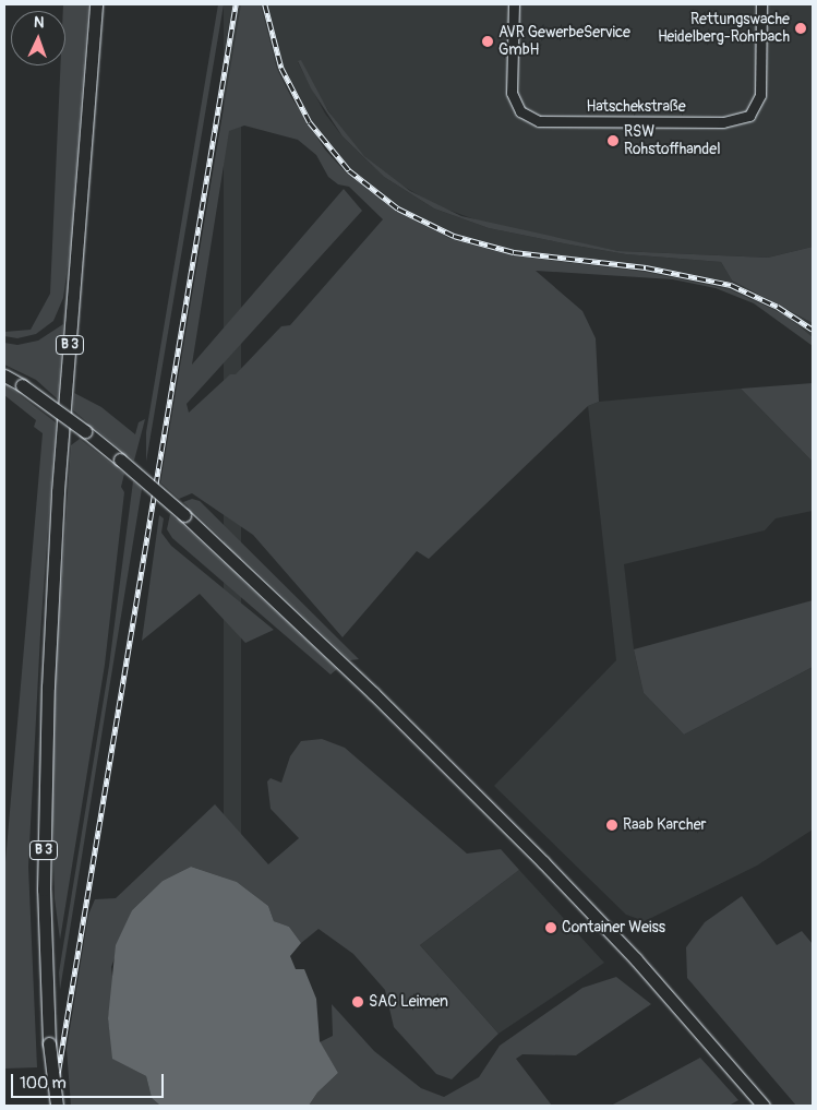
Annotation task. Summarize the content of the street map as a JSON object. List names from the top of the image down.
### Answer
{
  "streets": {
    "main road": ["B 3"],
    "street": ["Hatschekstraße"]
  },
  "places": [
    "Rettungswache Heidelberg-Rohrbach",
    "AVR GewerbeService GmbH",
    "RSW Rohstoffhandel",
    "Raab Karcher",
    "Container Weiss",
    "SAC Leimen"
  ],
  "scale_bar": "100 m",
  "north": "top"
}
